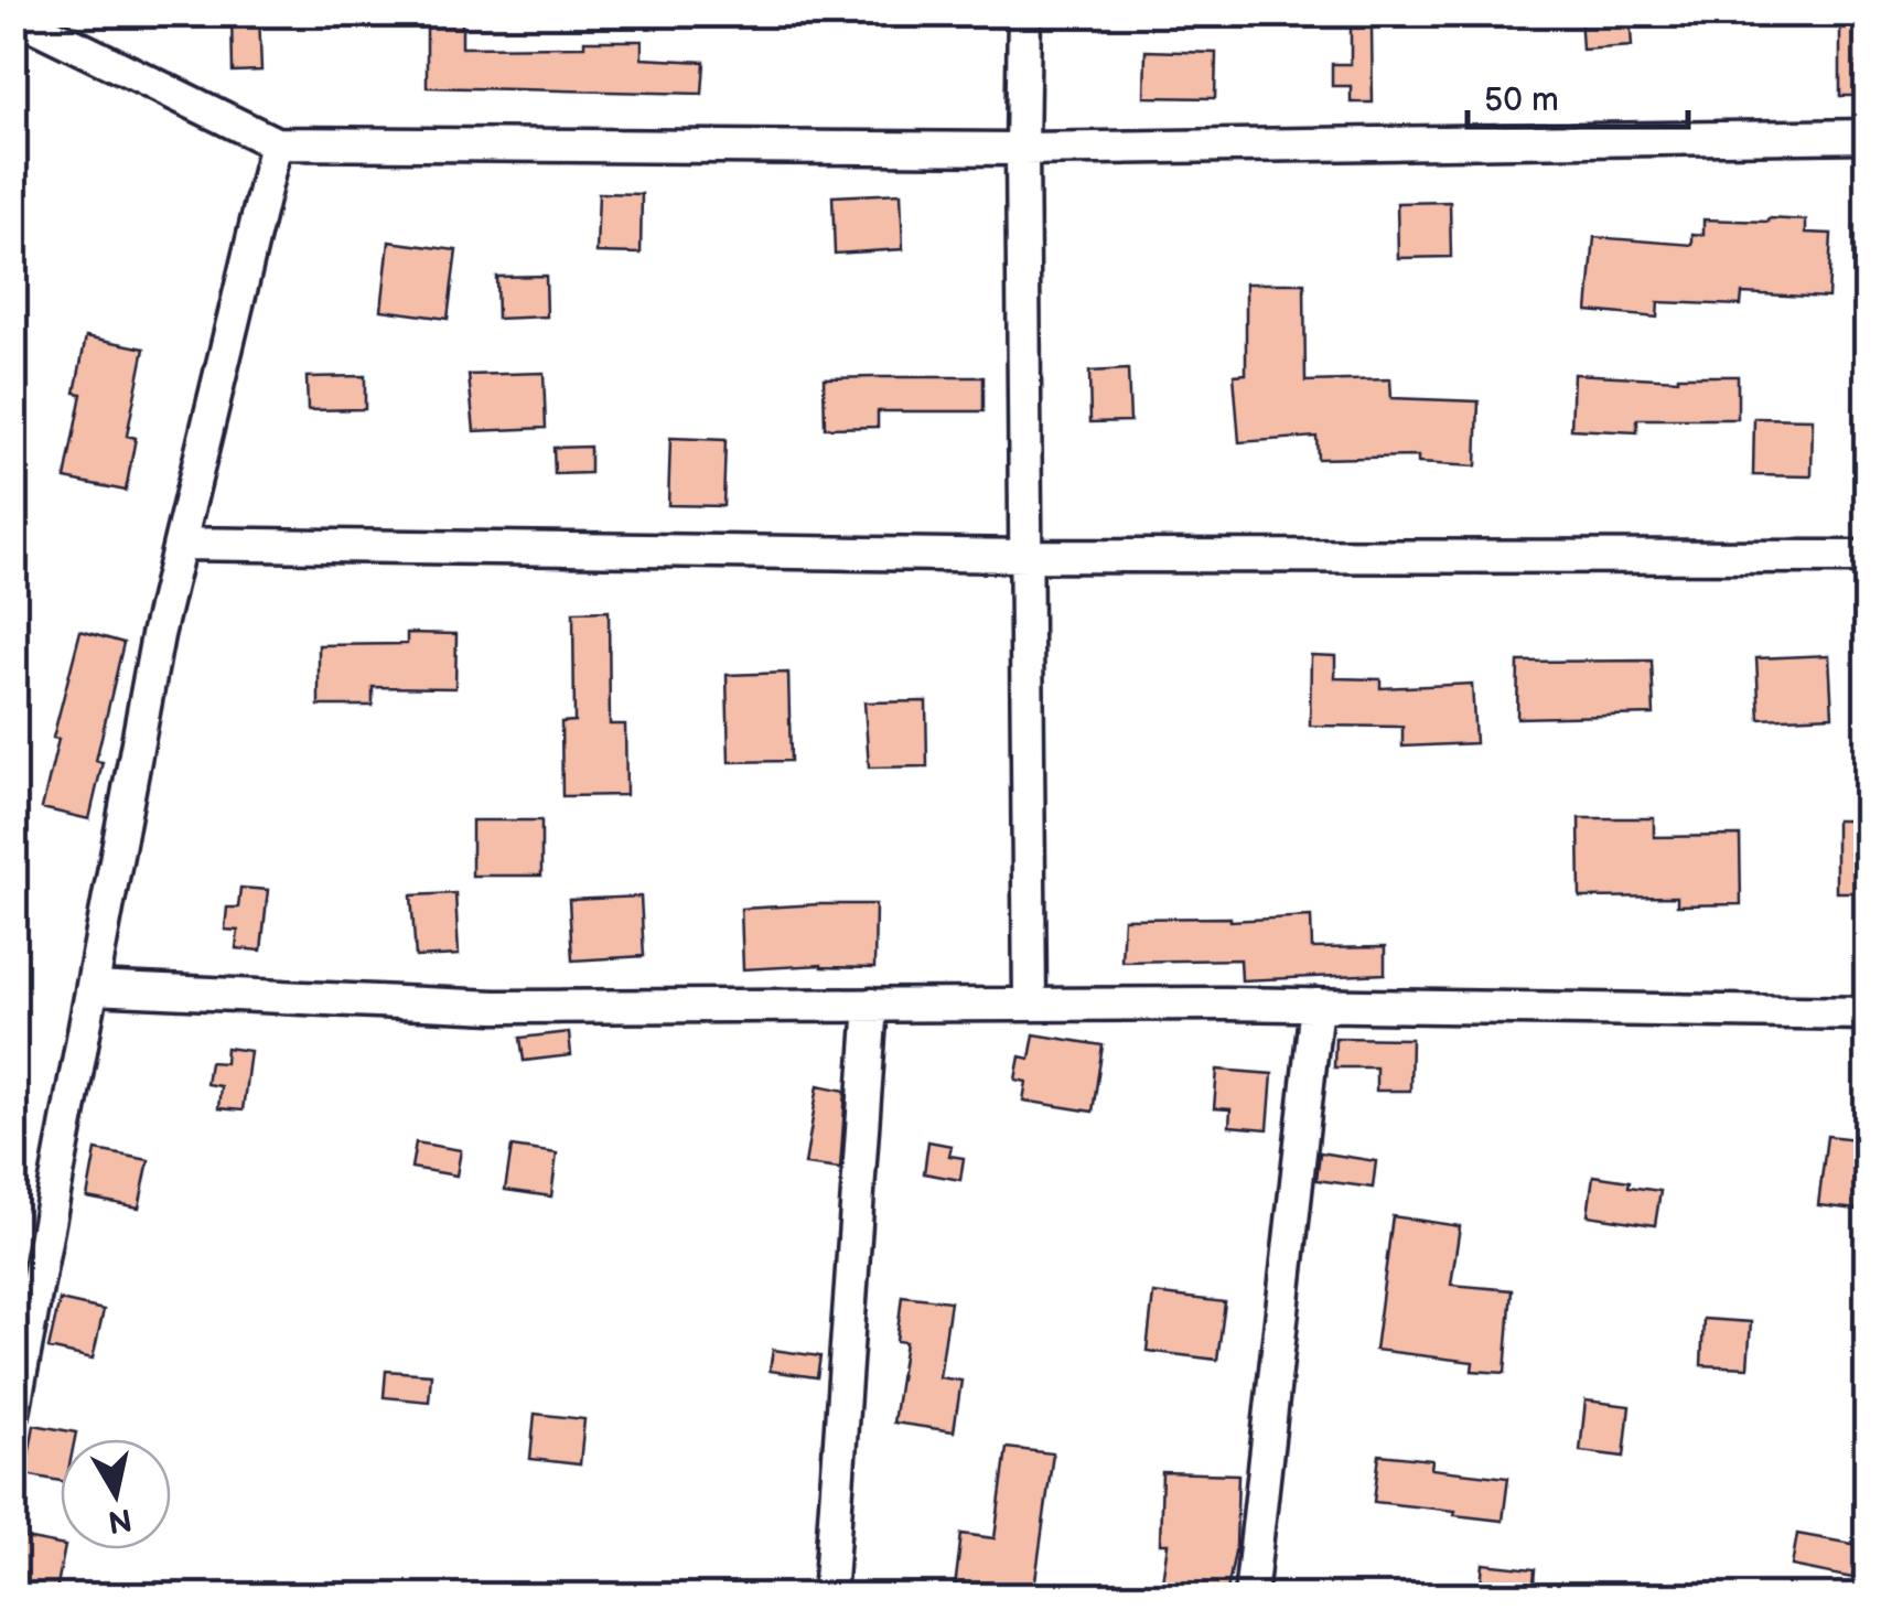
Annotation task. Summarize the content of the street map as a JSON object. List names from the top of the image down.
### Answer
{
  "scale_bar": "50 m",
  "north": "bottom"
}
